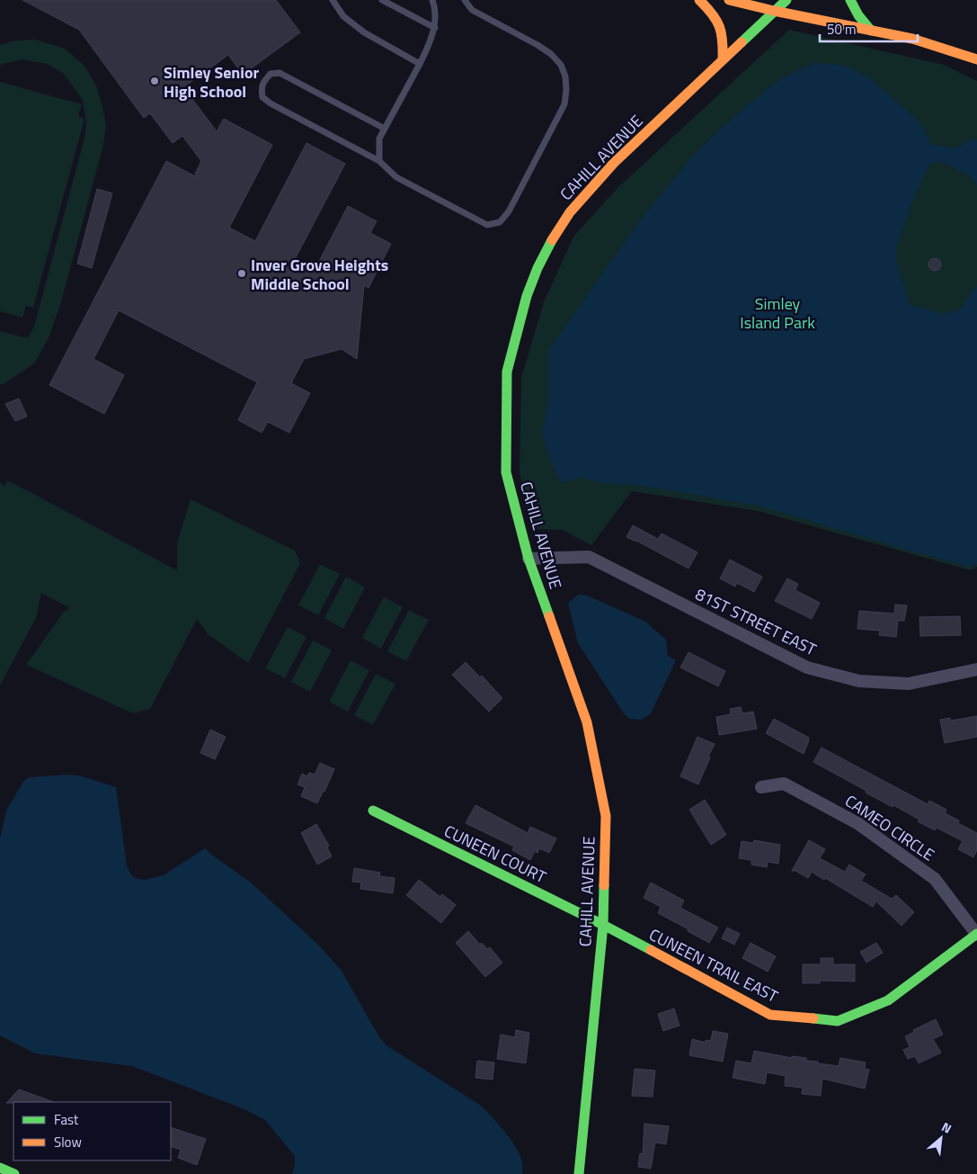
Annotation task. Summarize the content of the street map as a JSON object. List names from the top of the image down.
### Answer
{
  "streets": {
    "street": [
      "CAHILL AVENUE",
      "81ST STREET EAST",
      "CAMEO CIRCLE",
      "CUNEEN COURT",
      "CUNEEN TRAIL EAST"
    ]
  },
  "crossings": [
    ["CAHILL AVENUE", "81ST STREET EAST"],
    ["CAHILL AVENUE", "CUNEEN COURT"],
    ["CAHILL AVENUE", "CUNEEN TRAIL EAST"],
    ["CAMEO CIRCLE", "CUNEEN TRAIL EAST"],
    ["CUNEEN COURT", "CUNEEN TRAIL EAST"]
  ],
  "parks": ["Simley Island Park"],
  "places": ["Simley Senior High School", "Inver Grove Heights Middle School"],
  "legend": ["Fast", "Slow"],
  "scale_bar": "50 m",
  "north": "top right"
}
